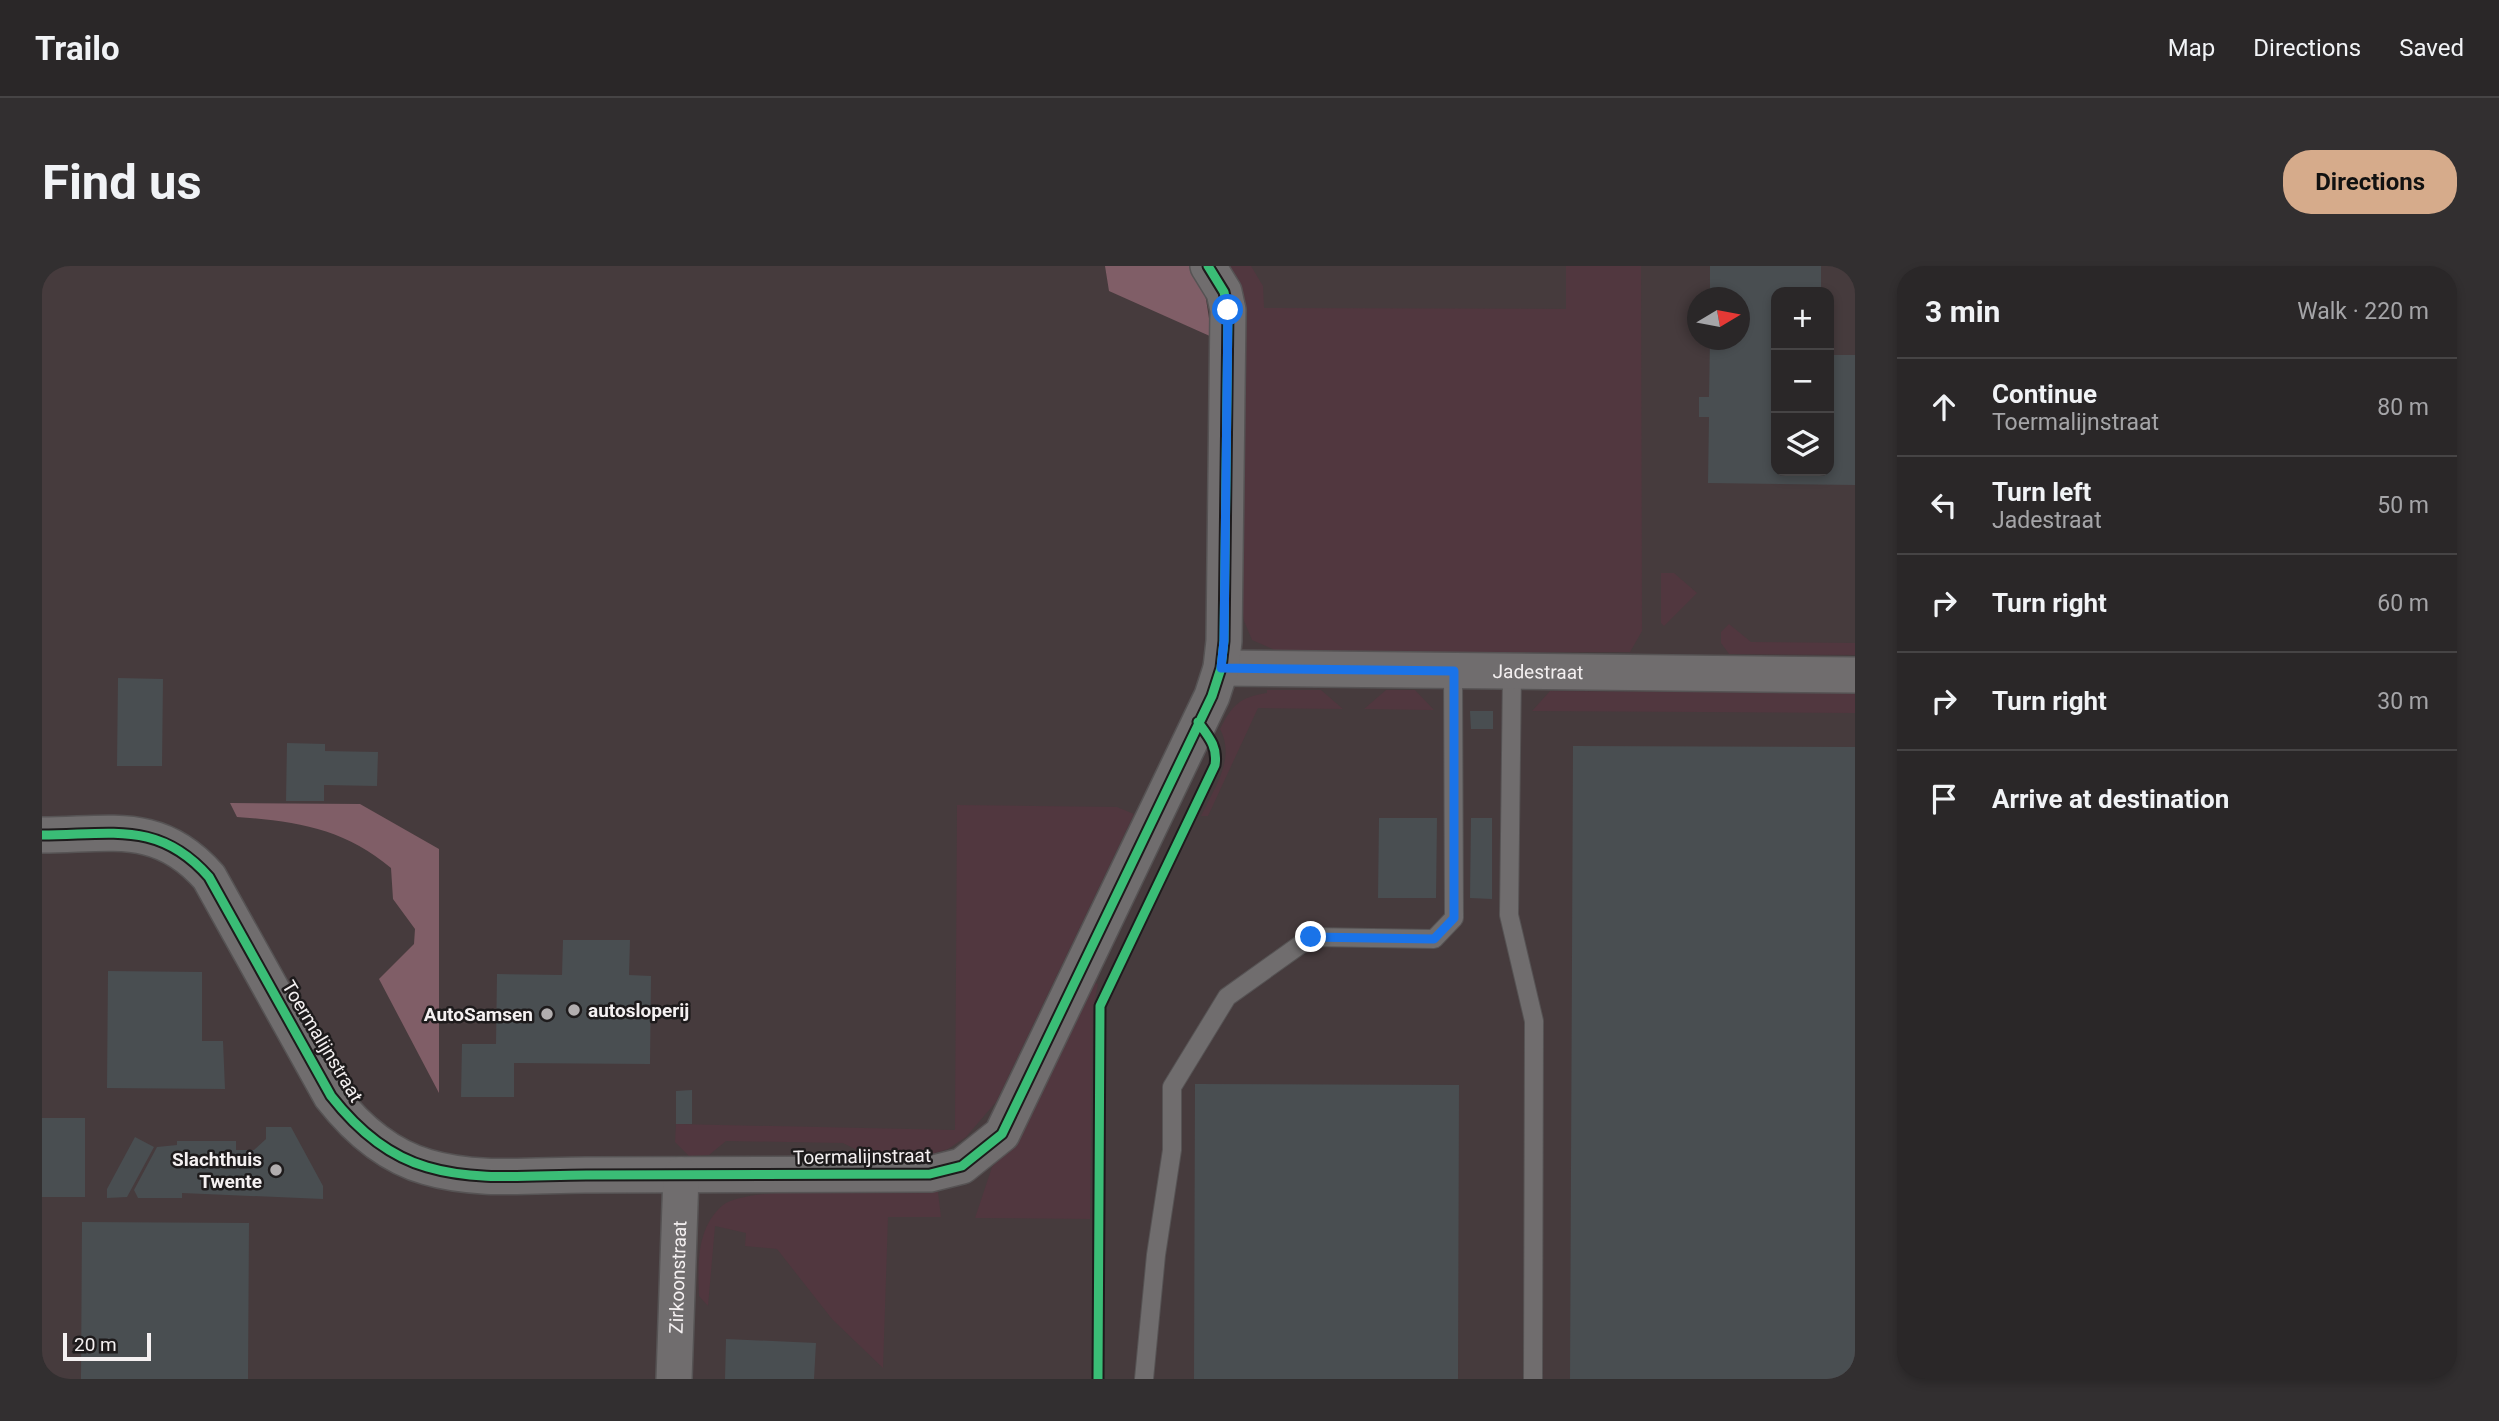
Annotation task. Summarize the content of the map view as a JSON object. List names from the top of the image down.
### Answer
{
  "streets": {
    "street": ["Jadestraat", "Toermalijnstraat", "Zirkoonstraat"]
  },
  "crossings": [
    ["Jadestraat", "Toermalijnstraat"],
    ["Toermalijnstraat", "Zirkoonstraat"]
  ],
  "places": ["autosloperij", "AutoSamsen", "Slachthuis Twente"],
  "scale_bar": "20 m",
  "north": "right",
  "page": {
    "header": "Trailo",
    "nav": ["Map", "Directions", "Saved"],
    "buttons": "Directions",
    "title": "Find us",
    "heading": ["3 min", "Walk · 220 m"],
    "map_buttons": ["+", "−"],
    "list": [
      ["Continue", "Toermalijnstraat", "80 m"],
      ["Turn left", "Jadestraat", "50 m"],
      ["Turn right", "60 m"],
      ["Turn right", "30 m"],
      "Arrive at destination"
    ],
    "scale": "20 m"
  }
}
